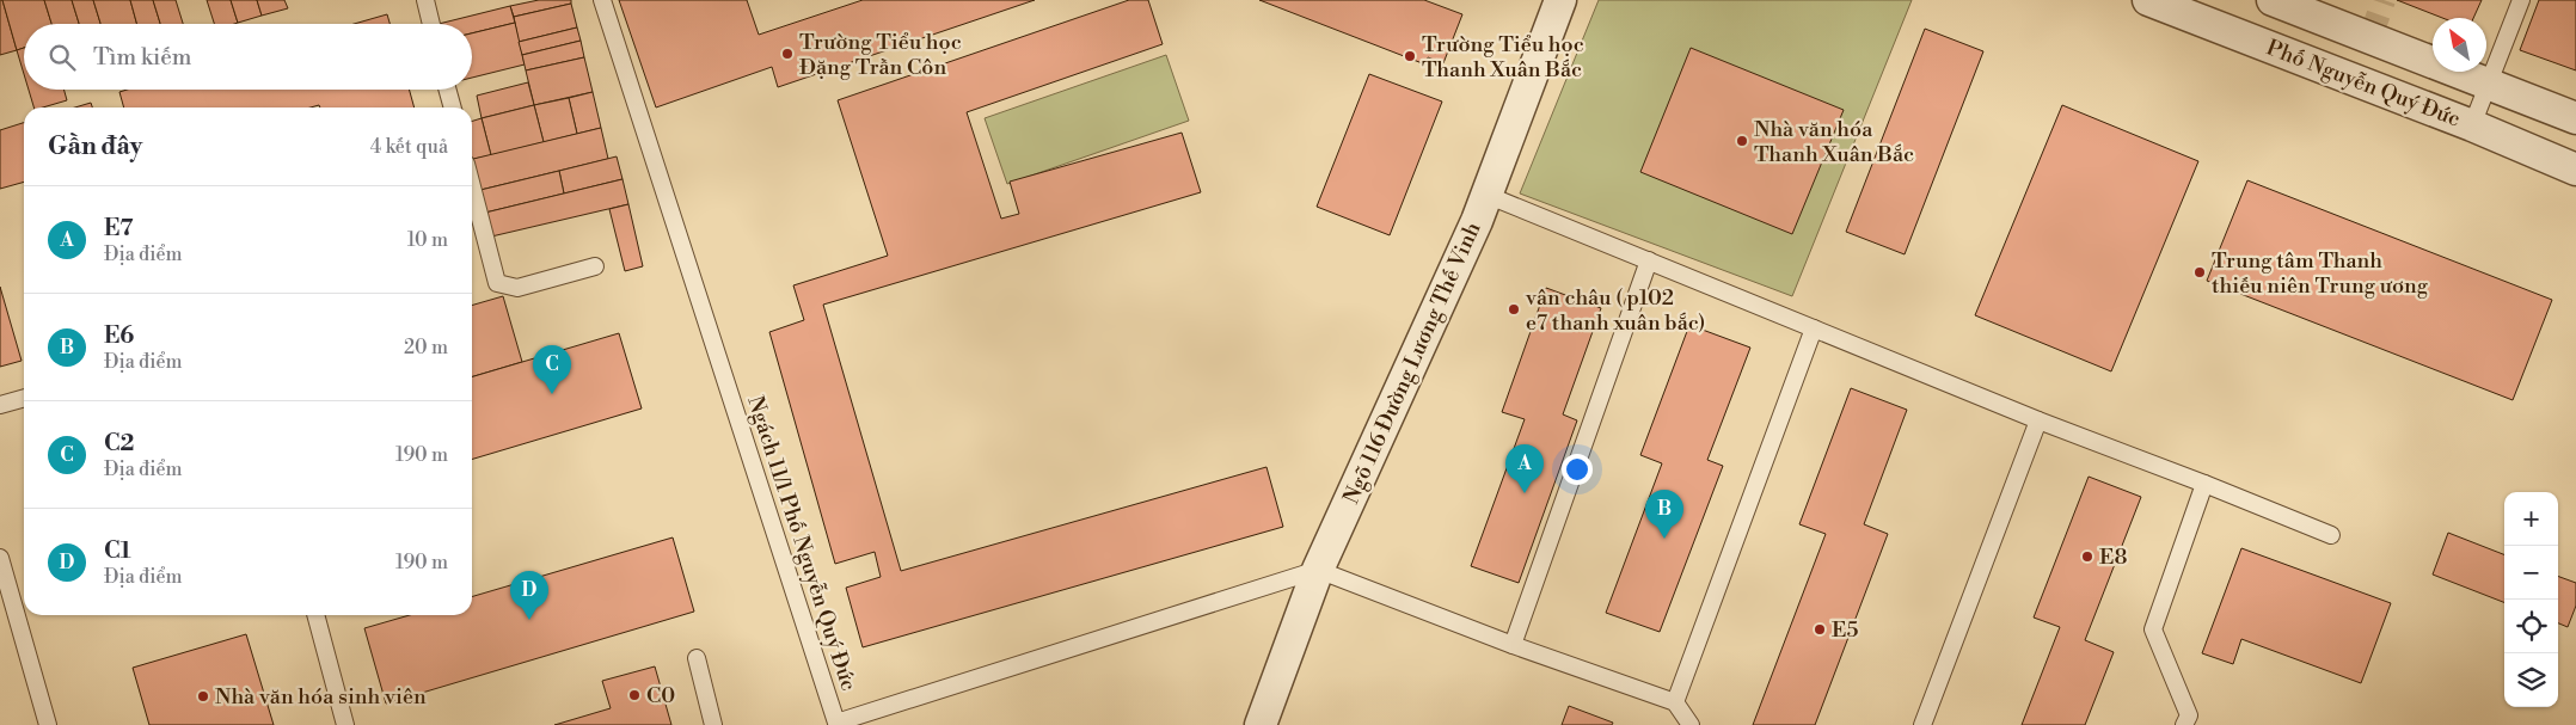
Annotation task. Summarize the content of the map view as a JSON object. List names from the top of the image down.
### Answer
{
  "streets": {
    "street": ["Phố Nguyễn Quý Đức", "Ngõ 116 Đường Lương Thế Vinh"],
    "lane": ["Ngách 11/1 Phố Nguyễn Quý Đức"]
  },
  "crossings": [
    ["Ngõ 116 Đường Lương Thế Vinh", "Ngách 11/1 Phố Nguyễn Quý Đức"]
  ],
  "places": [
    "Trường Tiểu học Đặng Trần Côn",
    "Trường Tiểu học Thanh Xuân Bắc",
    "Nhà văn hóa Thanh Xuân Bắc",
    "Trung tâm Thanh thiếu niên Trung ương",
    "vân châu ( p102 e7 thanh xuân bắc)",
    "E8",
    "E5",
    "C0",
    "Nhà văn hóa sinh viên"
  ],
  "north": "top left",
  "page": {
    "search": "Tìm kiếm",
    "heading": ["Gần đây", "4 kết quả"],
    "list": [
      {
        "mark": "A",
        "name": "E7",
        "note": "Địa điểm",
        "value": "10 m"
      },
      {
        "mark": "B",
        "name": "E6",
        "note": "Địa điểm",
        "value": "20 m"
      },
      {
        "mark": "C",
        "name": "C2",
        "note": "Địa điểm",
        "value": "190 m"
      },
      {
        "mark": "D",
        "name": "C1",
        "note": "Địa điểm",
        "value": "190 m"
      }
    ],
    "pins": [
      "C",
      "A",
      "B",
      "D"
    ],
    "map_buttons": ["+", "−"]
  }
}
